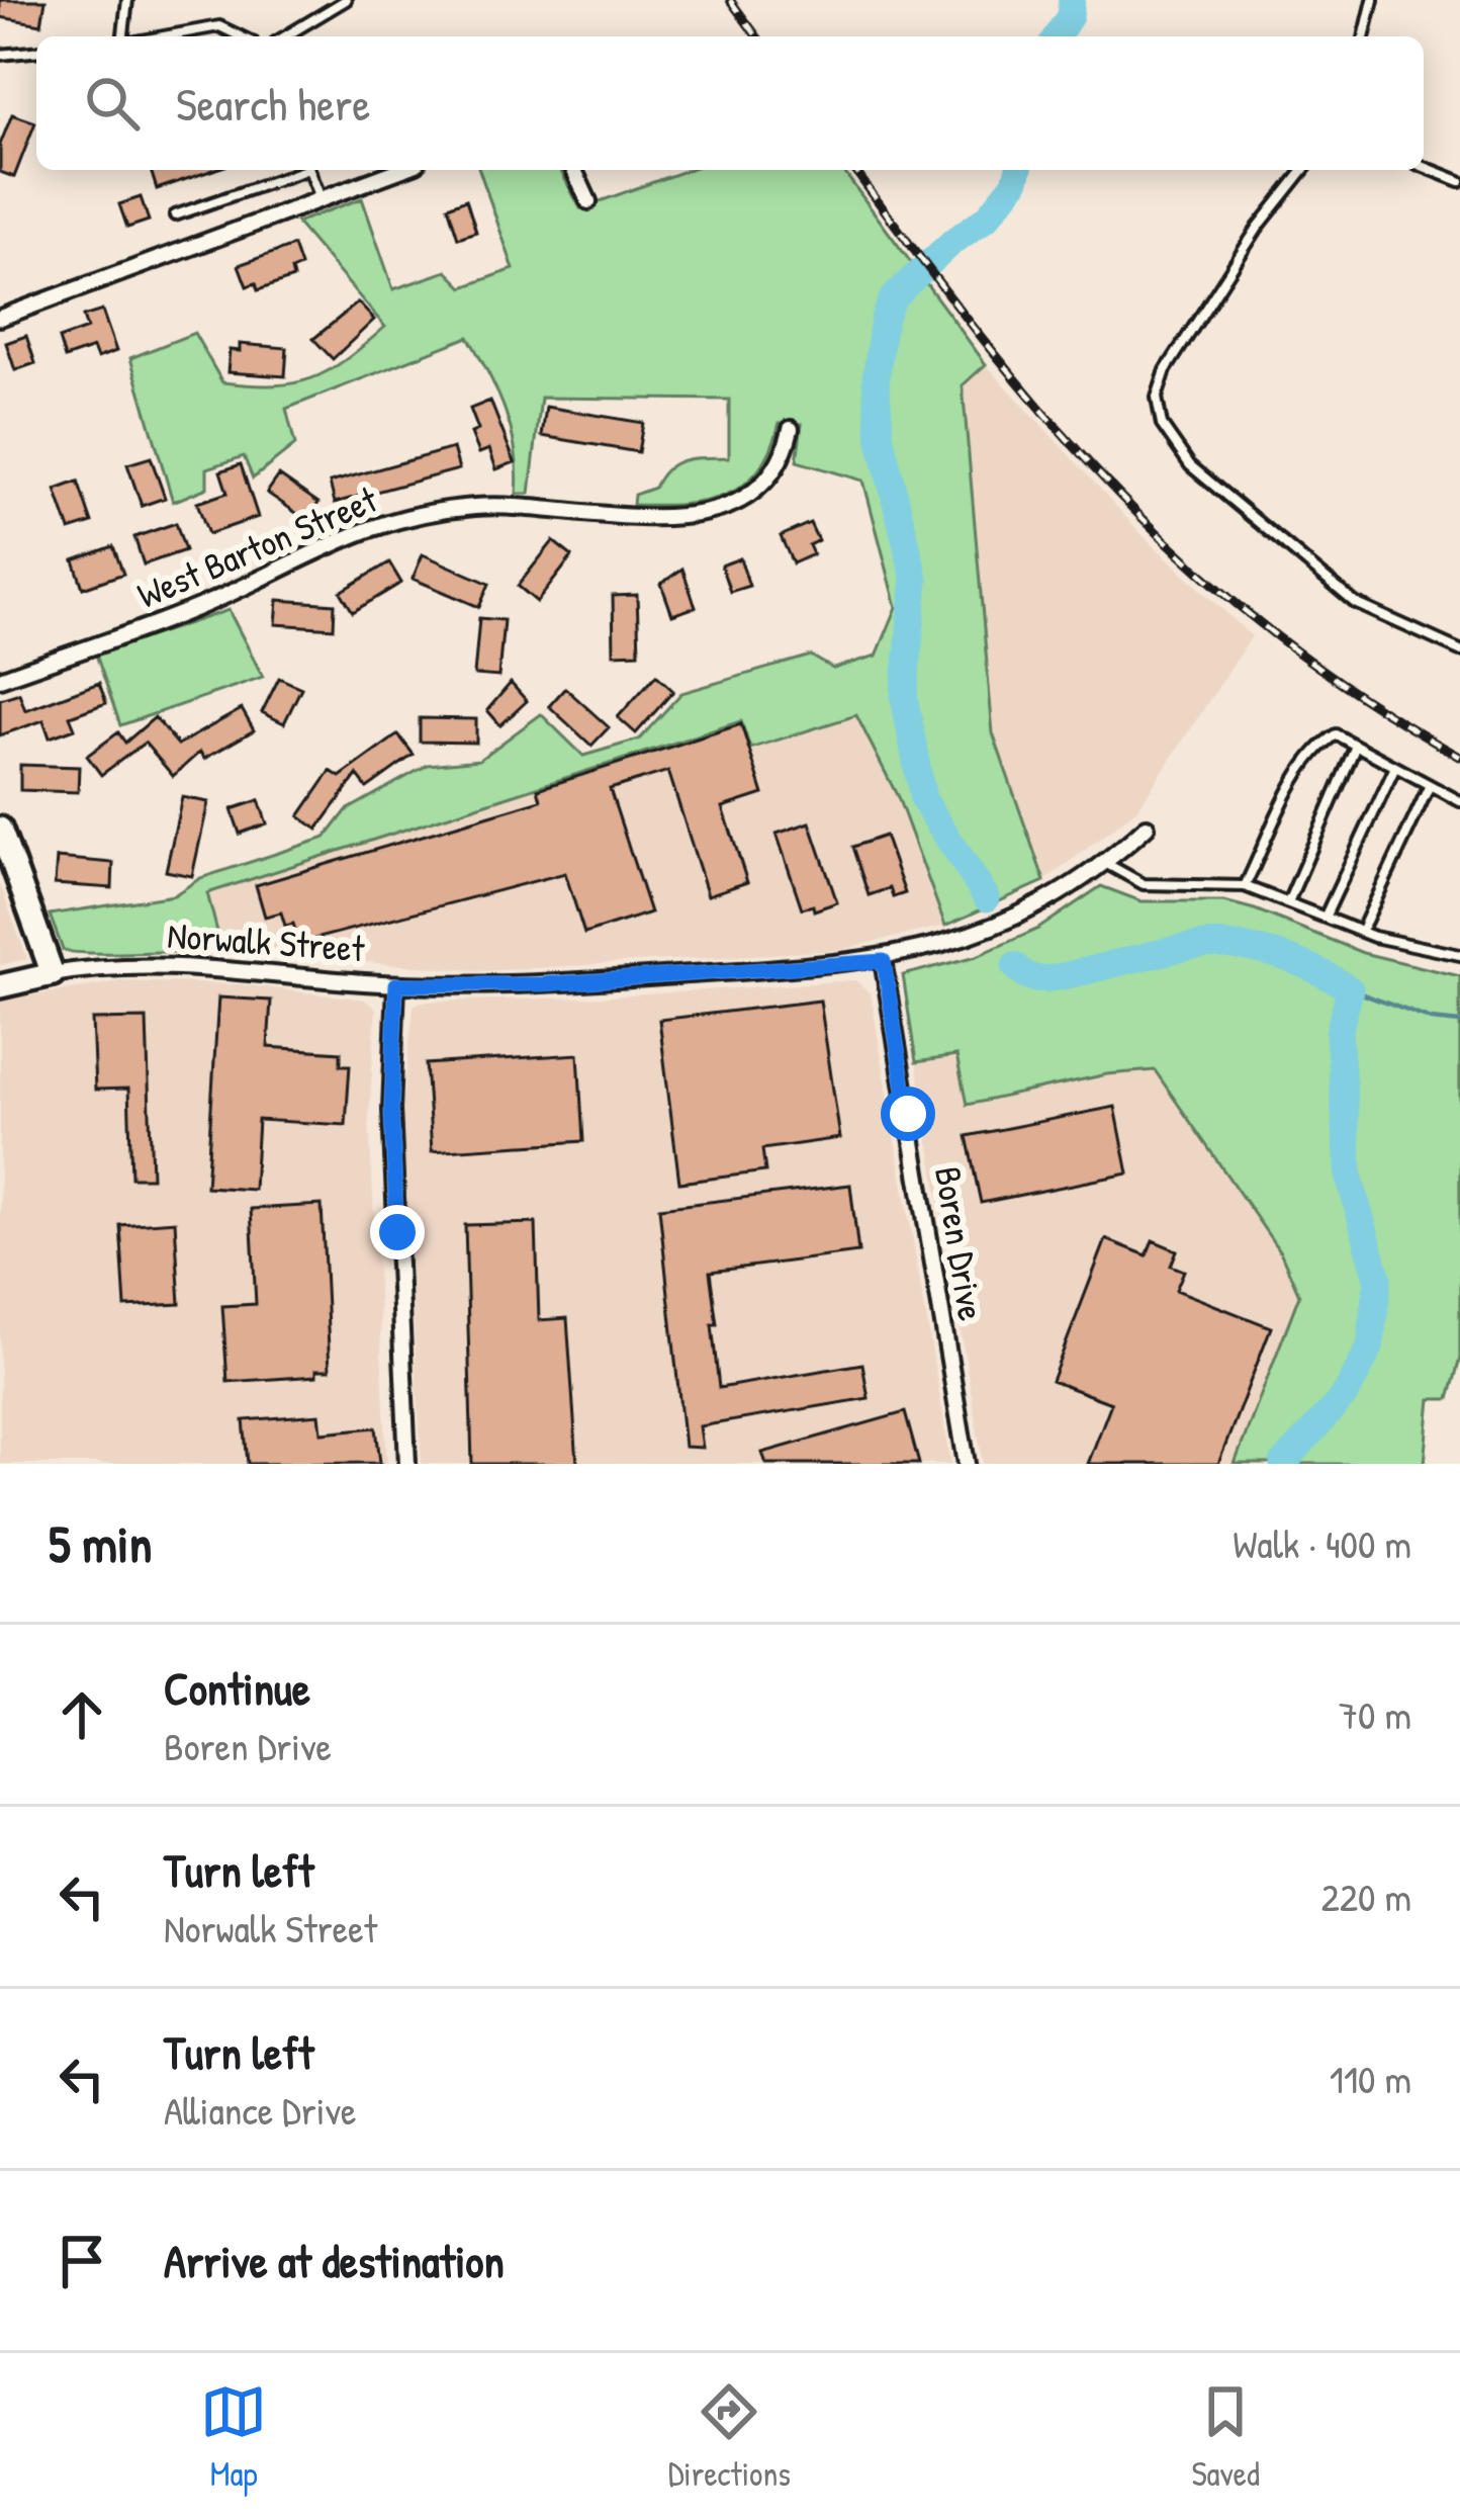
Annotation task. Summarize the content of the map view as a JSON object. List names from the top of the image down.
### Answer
{
  "streets": {
    "street": ["West Barton Street", "Norwalk Street", "Boren Drive"]
  },
  "crossings": [
    ["Norwalk Street", "Boren Drive"]
  ],
  "page": {
    "search": "Search here",
    "heading": ["5 min", "Walk · 400 m"],
    "list": [
      ["Continue", "Boren Drive", "70 m"],
      ["Turn left", "Norwalk Street", "220 m"],
      ["Turn left", "Alliance Drive", "110 m"],
      "Arrive at destination"
    ],
    "nav": ["Map", "Directions", "Saved"]
  }
}
